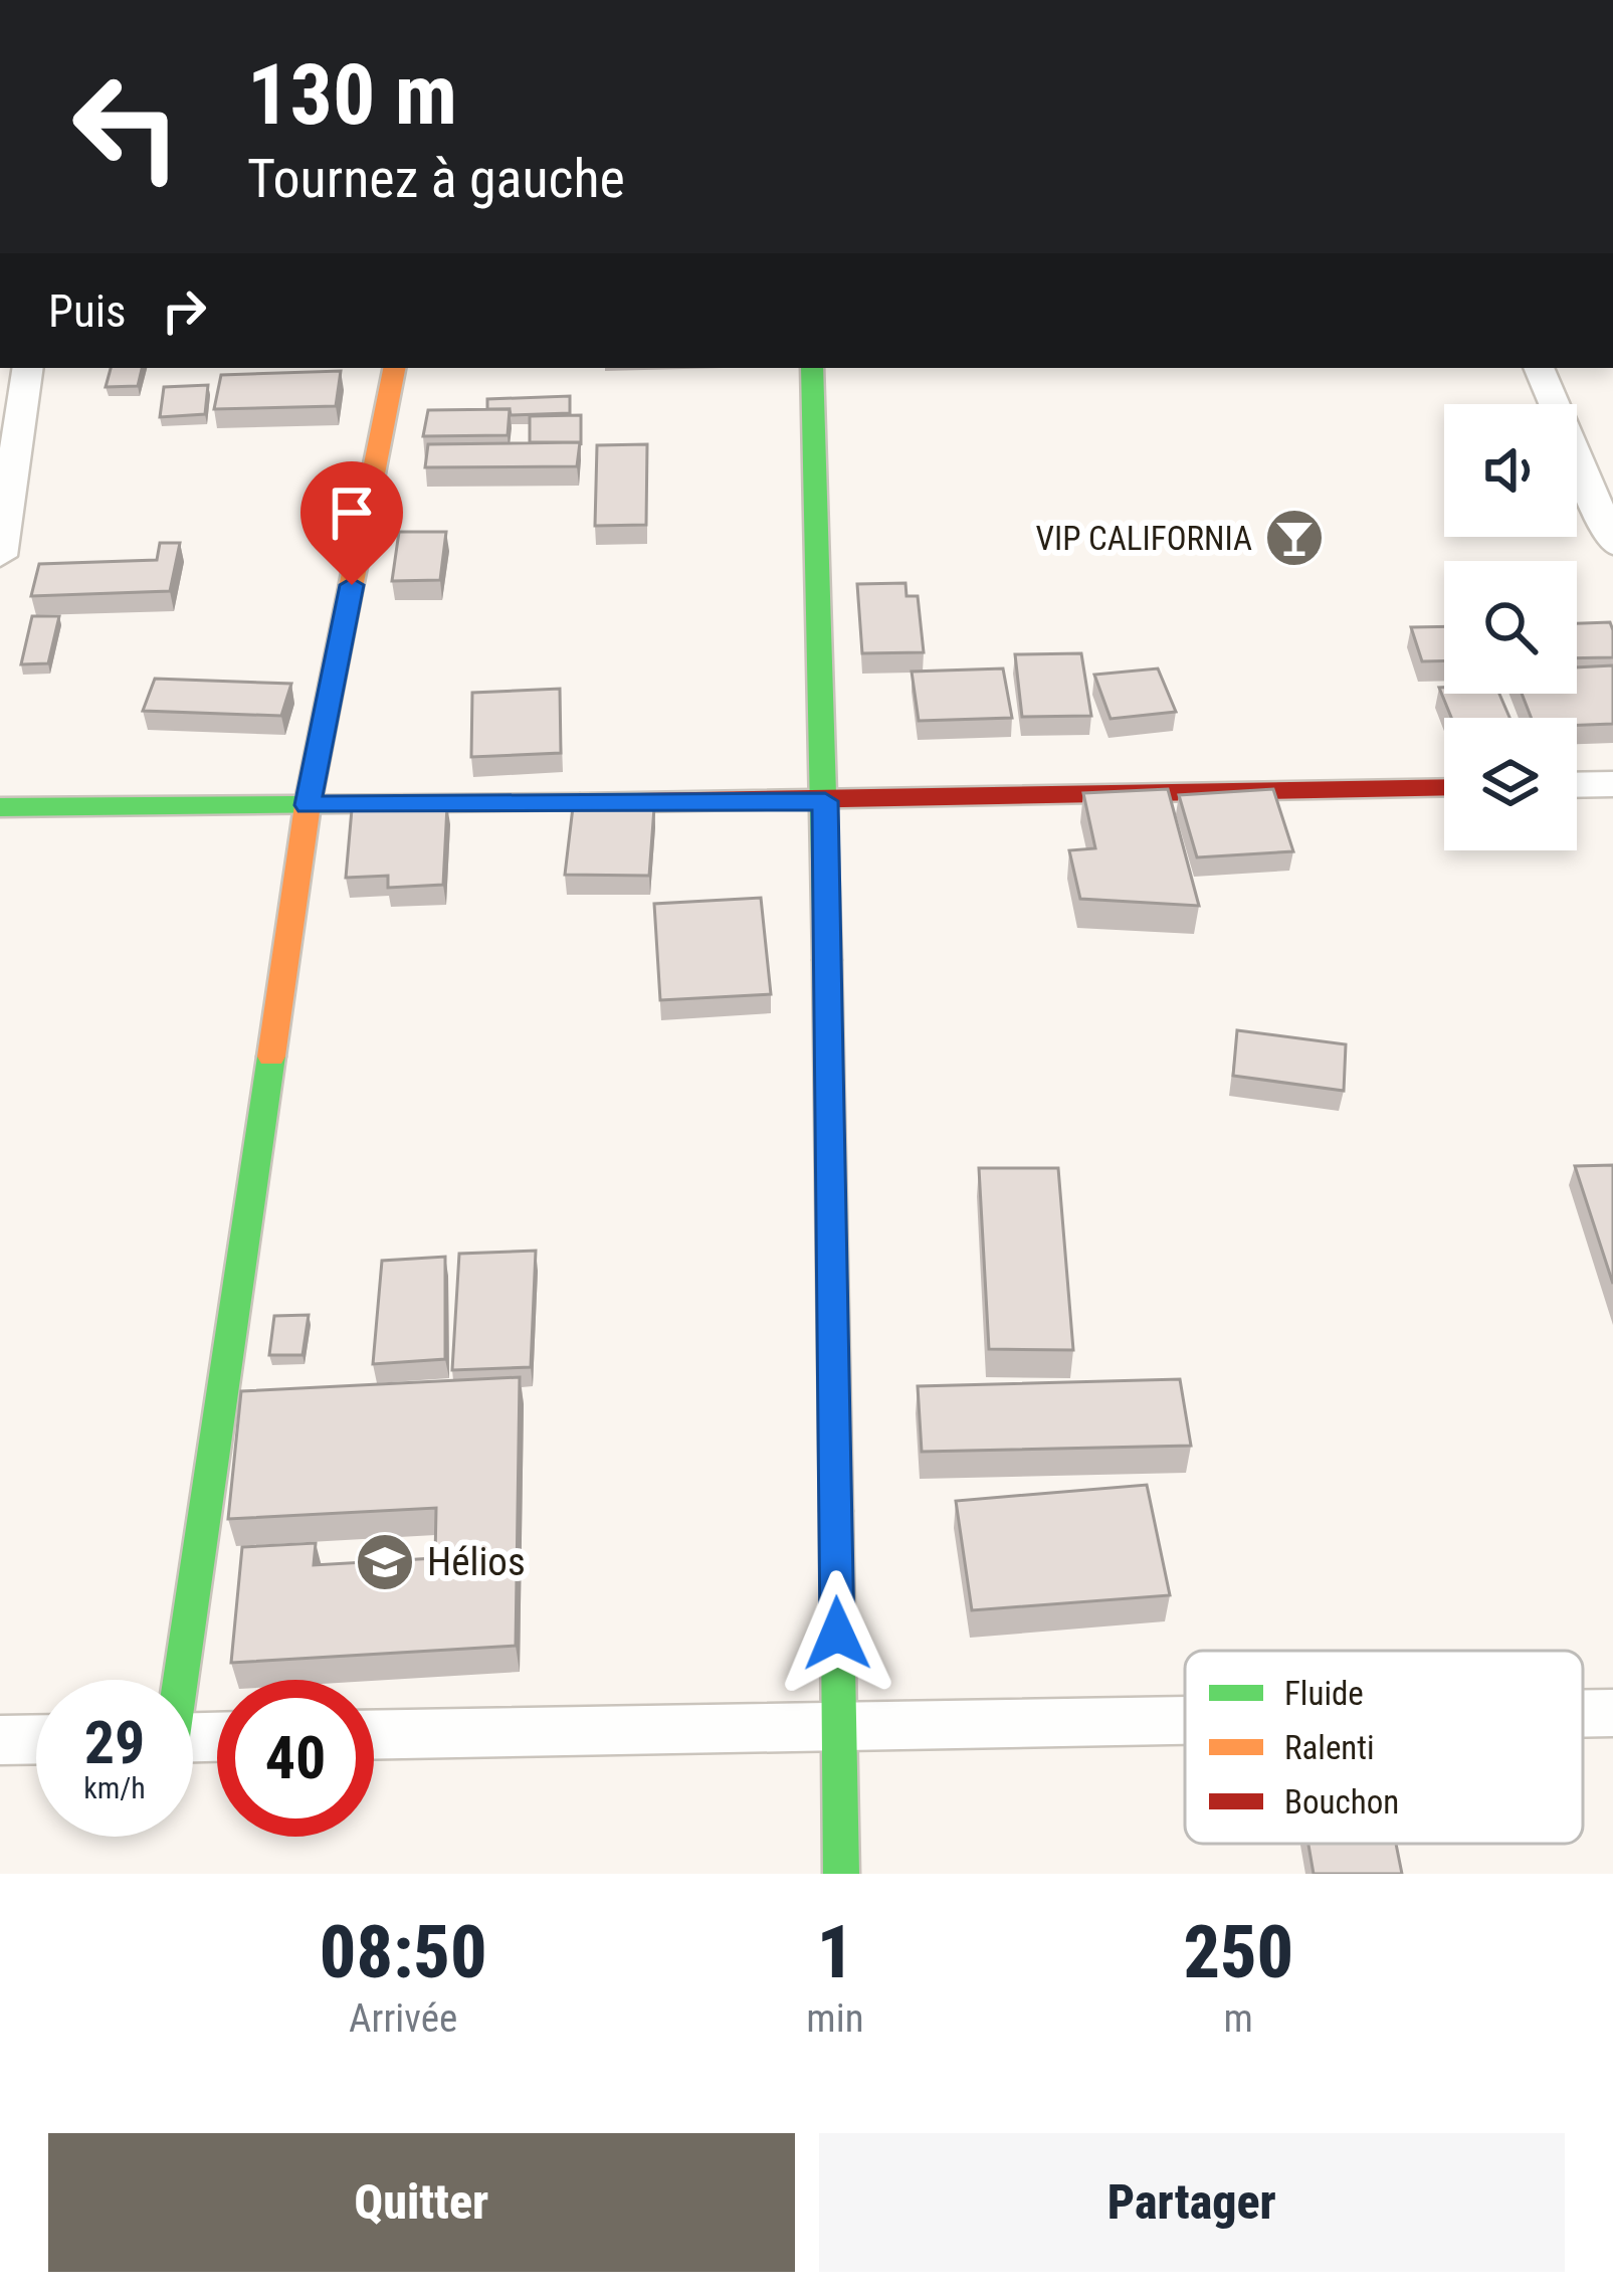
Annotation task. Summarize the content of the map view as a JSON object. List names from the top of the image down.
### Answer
{
  "places": {
    "bar": ["VIP CALIFORNIA"],
    "school or university": ["Hélios"]
  },
  "legend": ["Fluide", "Ralenti", "Bouchon"],
  "page": {
    "turn": ["130 m", "Tournez à gauche"],
    "then": "Puis",
    "speed": "29 km/h",
    "limit": "40",
    "eta": [
      "08:50",
      "Arrivée",
      "1",
      "min",
      "250",
      "m"
    ],
    "buttons": ["Quitter", "Partager"]
  }
}
